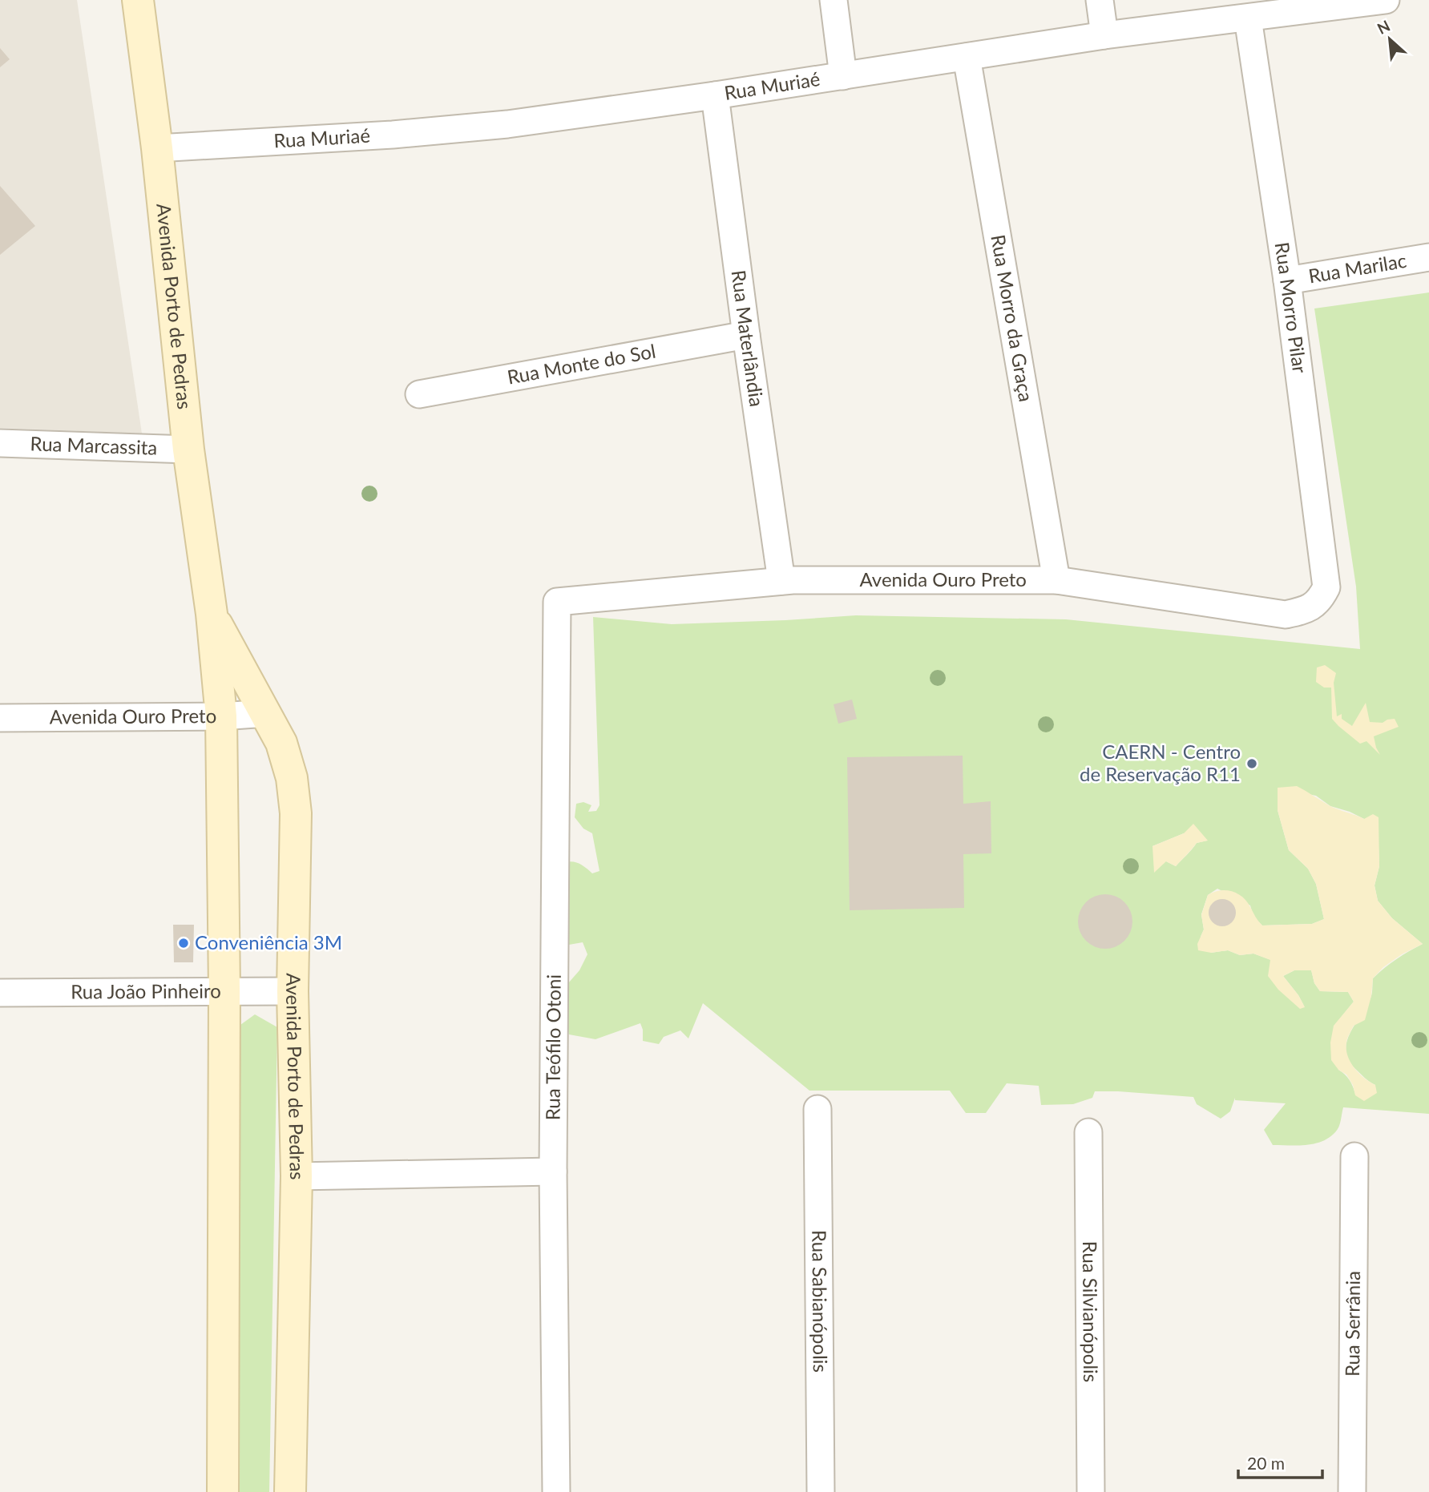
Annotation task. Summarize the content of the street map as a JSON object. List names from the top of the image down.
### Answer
{
  "streets": {
    "main road": ["Avenida Porto de Pedras"],
    "street": [
      "Rua Muriaé",
      "Rua Marilac",
      "Rua Morro Pilar",
      "Rua Morro da Graça",
      "Rua Materlândia",
      "Rua Monte do Sol",
      "Rua Marcassita",
      "Avenida Ouro Preto",
      "Rua João Pinheiro",
      "Rua Teófilo Otoni",
      "Rua Sabianópolis",
      "Rua Silvianópolis",
      "Rua Serrânia"
    ]
  },
  "crossings": [
    ["Rua Muriaé", "Avenida Porto de Pedras"],
    ["Rua Muriaé", "Rua Morro Pilar"],
    ["Rua Muriaé", "Rua Morro da Graça"],
    ["Rua Muriaé", "Rua Materlândia"],
    ["Rua Marilac", "Rua Morro Pilar"],
    ["Avenida Porto de Pedras", "Rua Marcassita"],
    ["Avenida Porto de Pedras", "Avenida Ouro Preto"],
    ["Avenida Porto de Pedras", "Rua João Pinheiro"],
    ["Rua Morro Pilar", "Avenida Ouro Preto"],
    ["Rua Morro da Graça", "Avenida Ouro Preto"],
    ["Rua Materlândia", "Rua Monte do Sol"],
    ["Rua Materlândia", "Avenida Ouro Preto"],
    ["Avenida Ouro Preto", "Rua Teófilo Otoni"]
  ],
  "places": ["CAERN - Centro de Reservação R11", "Conveniência 3M"],
  "scale_bar": "20 m",
  "north": "top left"
}
